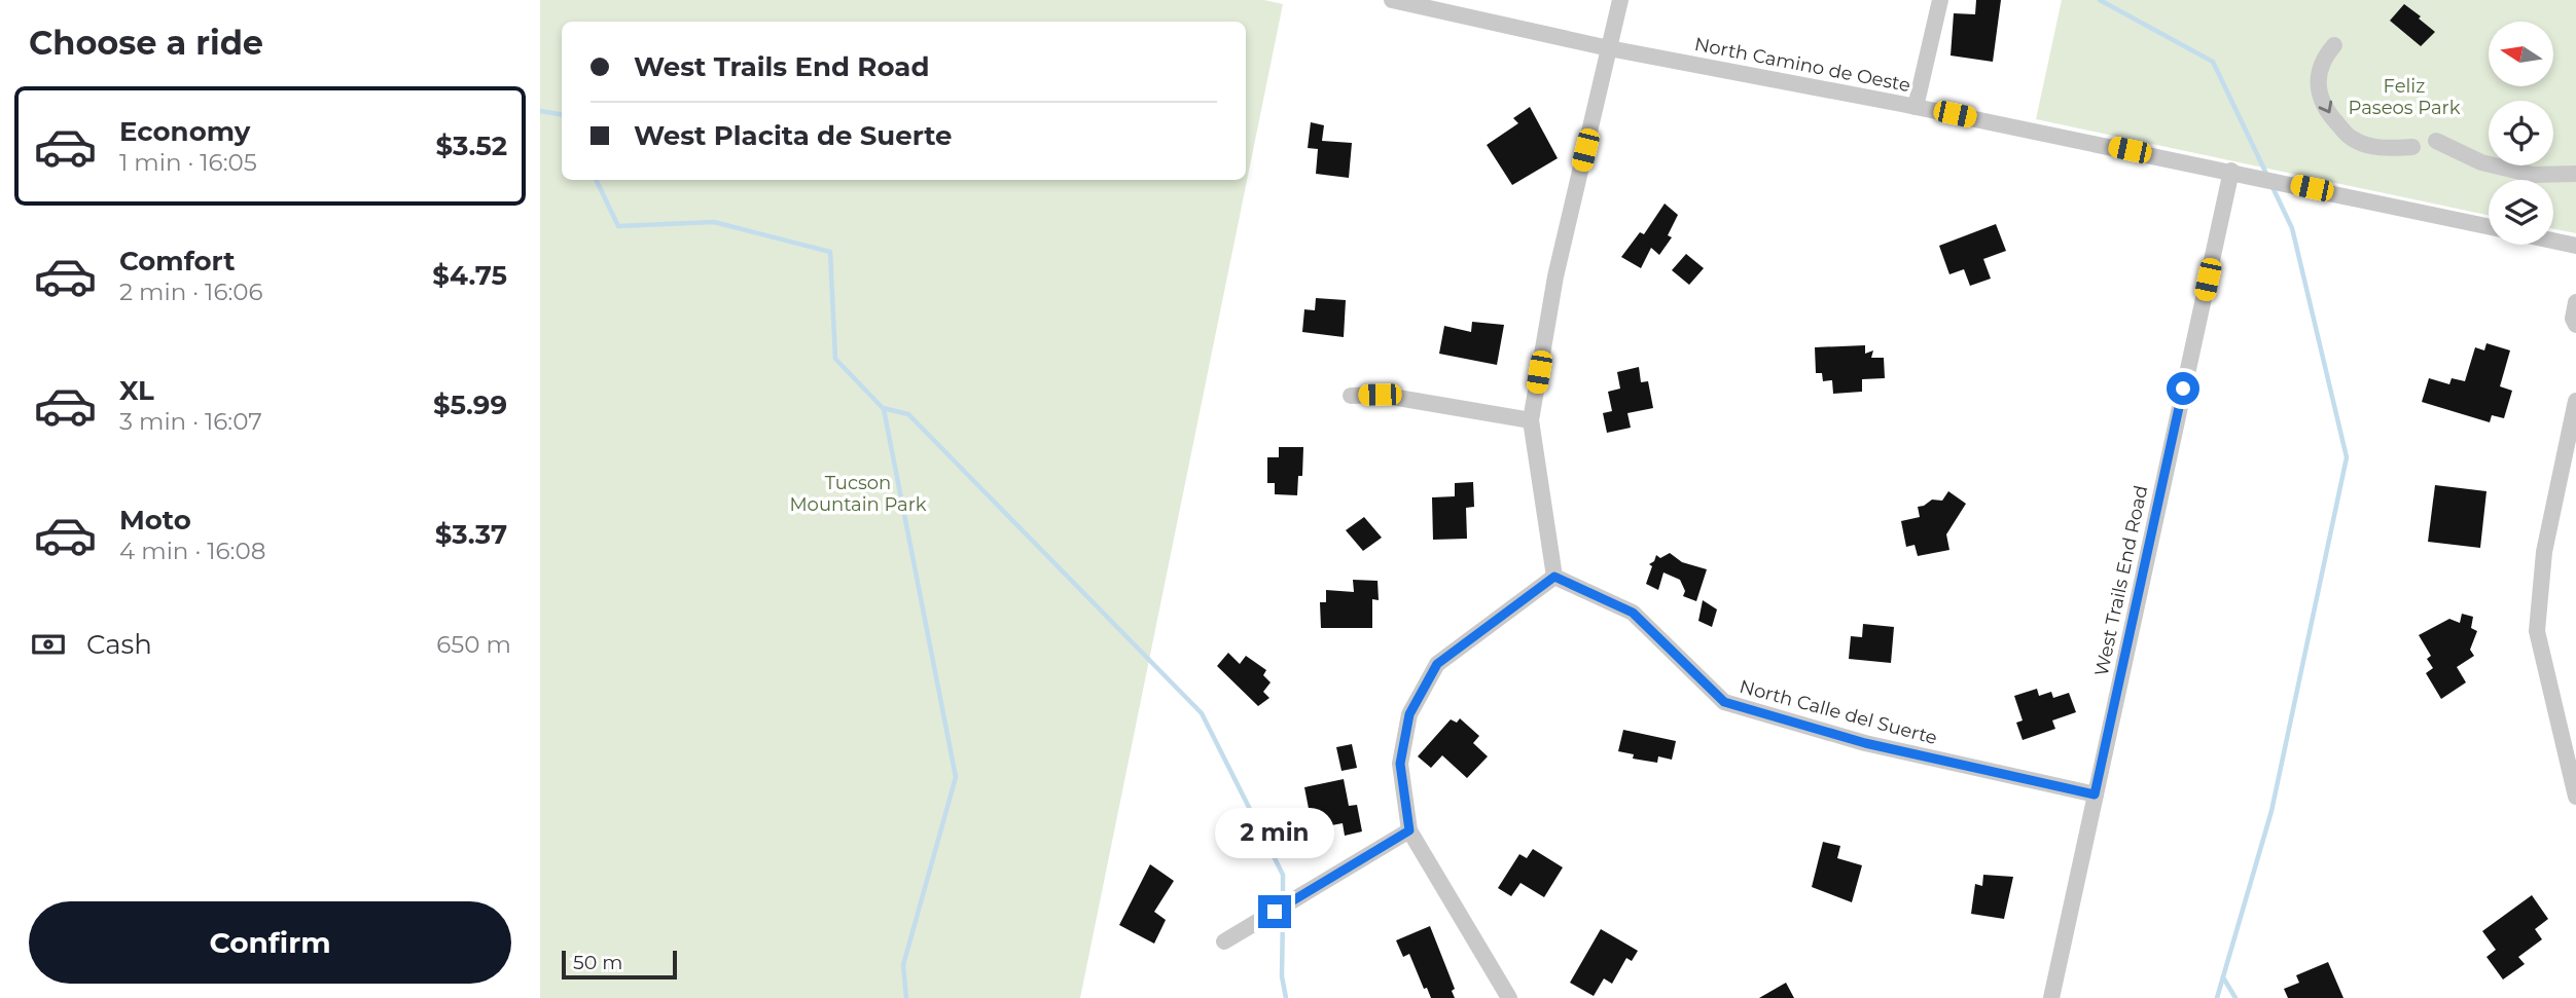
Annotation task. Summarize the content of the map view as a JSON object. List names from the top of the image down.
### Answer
{
  "streets": {
    "street": ["North Camino de Oeste", "West Trails End Road", "North Calle del Suerte"]
  },
  "crossings": [
    ["North Camino de Oeste", "West Trails End Road"],
    ["West Trails End Road", "North Calle del Suerte"]
  ],
  "parks": ["Feliz Paseos Park", "Tucson Mountain Park"],
  "scale_bar": "50 m",
  "north": "left",
  "page": {
    "heading": "Choose a ride",
    "banner": ["West Trails End Road", "West Placita de Suerte"],
    "list": [
      {
        "name": "Economy",
        "note": "1 min · 16:05",
        "value": "$3.52"
      },
      {
        "name": "Comfort",
        "note": "2 min · 16:06",
        "value": "$4.75"
      },
      {
        "name": "XL",
        "note": "3 min · 16:07",
        "value": "$5.99"
      },
      {
        "name": "Moto",
        "note": "4 min · 16:08",
        "value": "$3.37"
      }
    ],
    "pay": ["Cash", "650 m"],
    "bubble": "2 min",
    "buttons": "Confirm",
    "scale": "50 m"
  }
}
